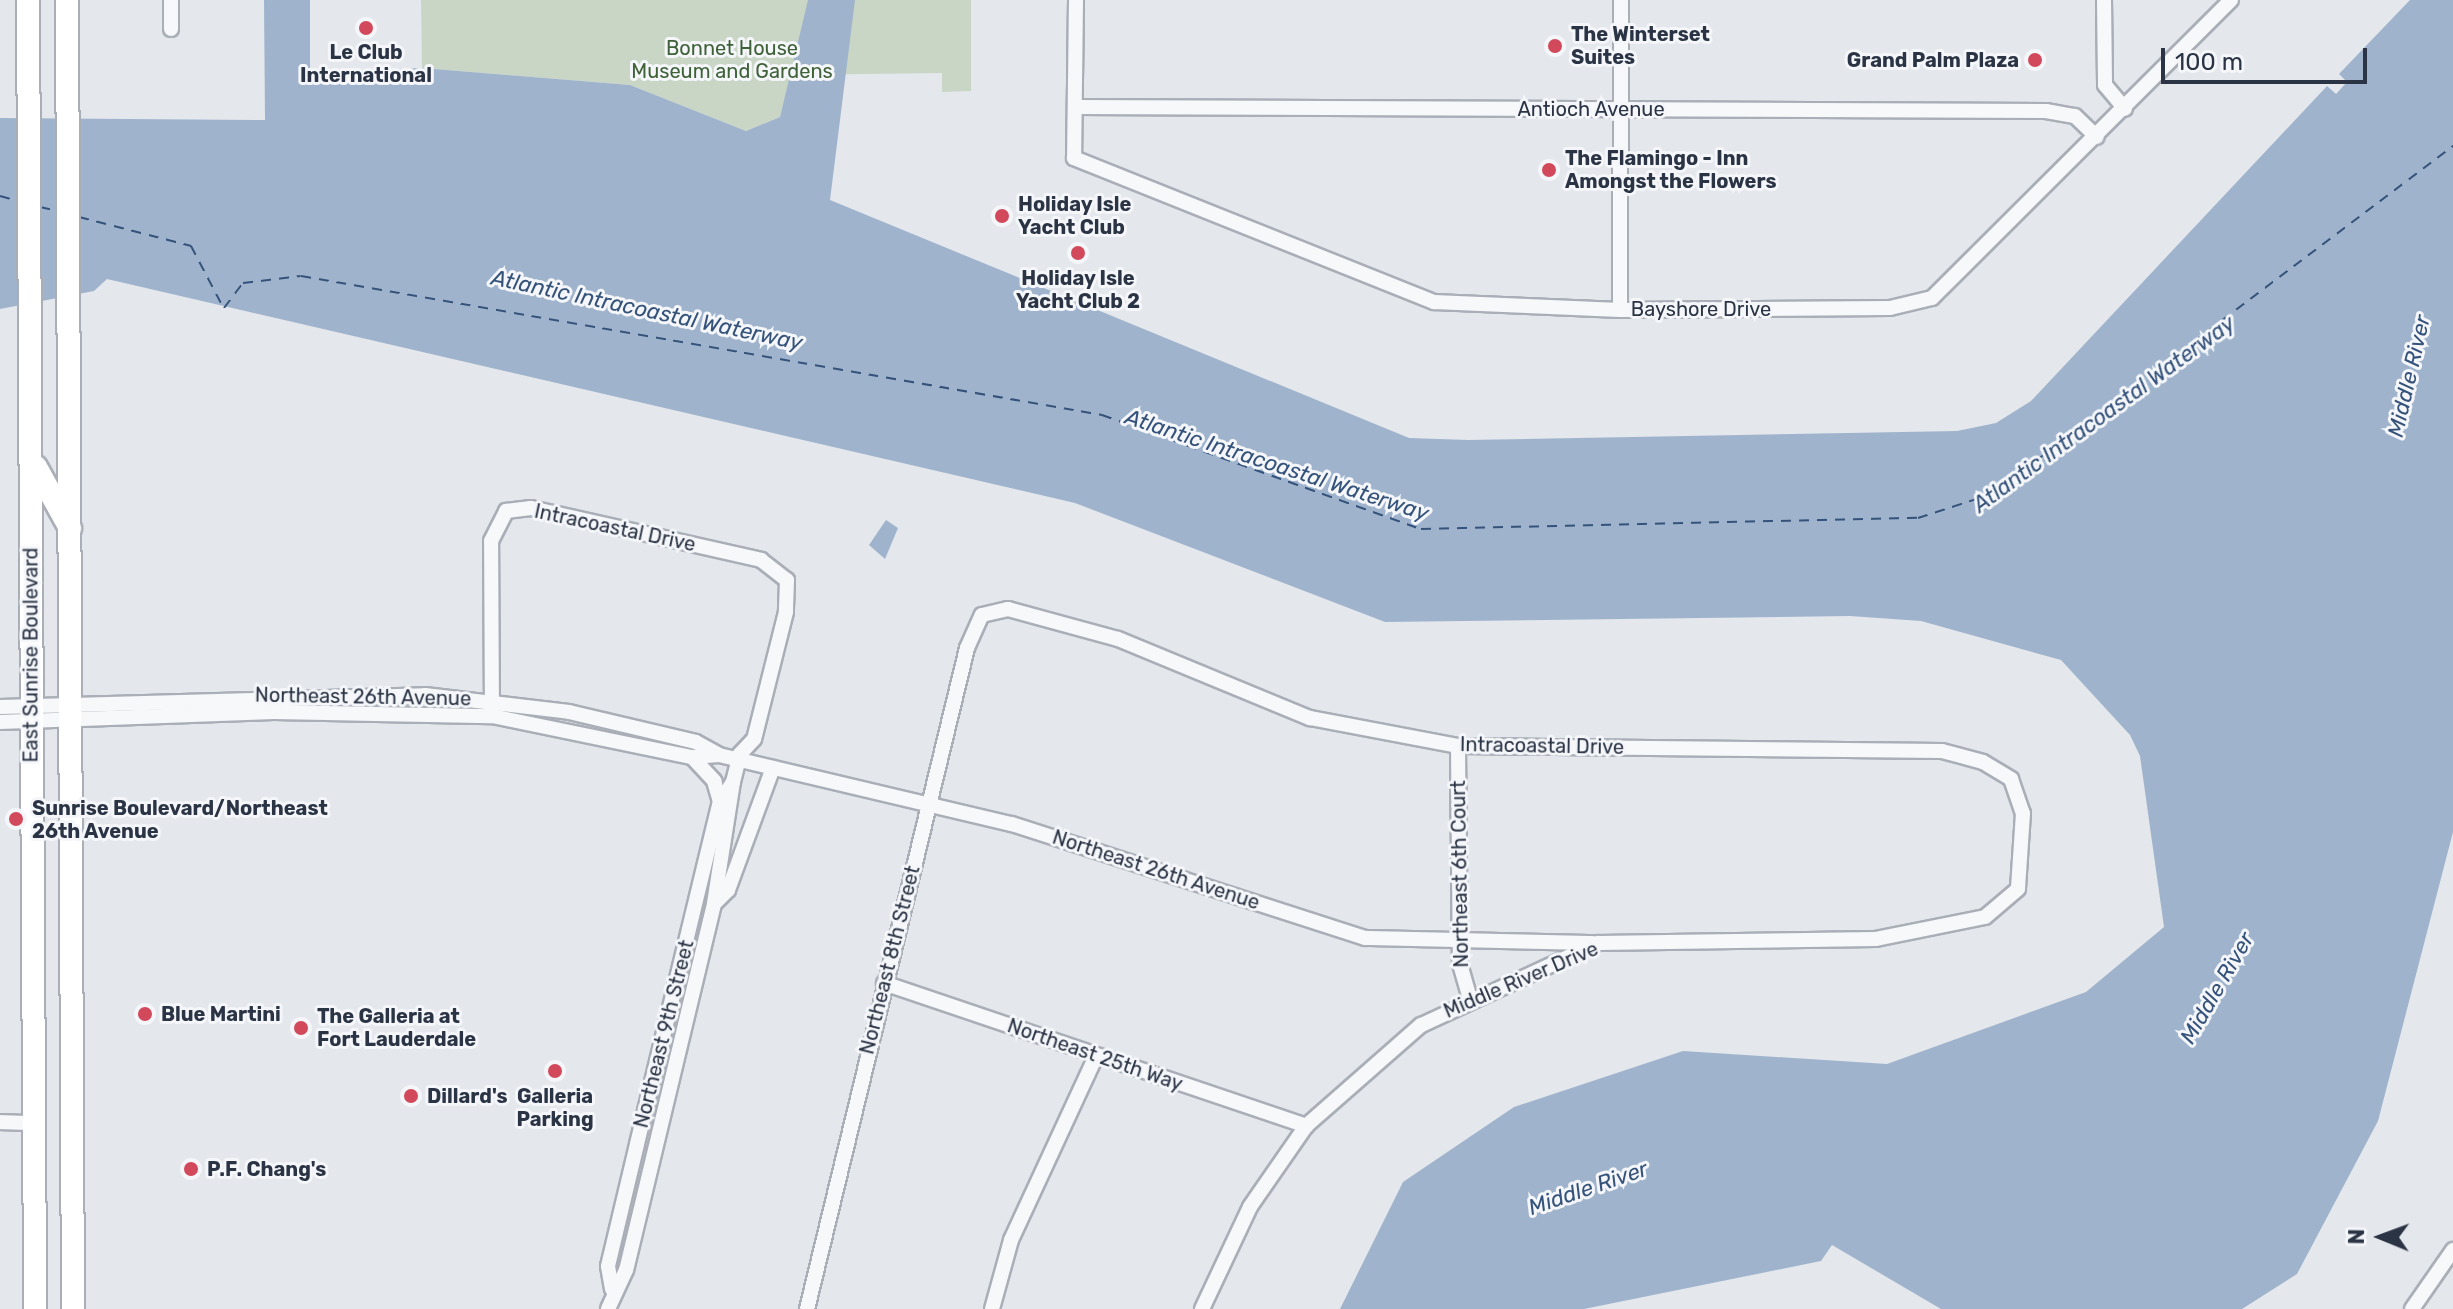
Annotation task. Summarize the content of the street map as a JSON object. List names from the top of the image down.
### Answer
{
  "streets": {
    "main road": ["East Sunrise Boulevard"],
    "street": [
      "Antioch Avenue",
      "Bayshore Drive",
      "Intracoastal Drive",
      "Northeast 26th Avenue",
      "Northeast 6th Court",
      "Northeast 8th Street",
      "Middle River Drive",
      "Northeast 9th Street",
      "Northeast 25th Way"
    ]
  },
  "crossings": [
    ["Antioch Avenue", "Bayshore Drive"],
    ["Intracoastal Drive", "Northeast 26th Avenue"],
    ["Intracoastal Drive", "Northeast 6th Court"],
    ["Intracoastal Drive", "Northeast 8th Street"],
    ["Intracoastal Drive", "Middle River Drive"],
    ["Intracoastal Drive", "Northeast 9th Street"],
    ["East Sunrise Boulevard", "Northeast 26th Avenue"],
    ["Northeast 26th Avenue", "Northeast 6th Court"],
    ["Northeast 26th Avenue", "Northeast 8th Street"],
    ["Northeast 26th Avenue", "Middle River Drive"],
    ["Northeast 26th Avenue", "Northeast 9th Street"],
    ["Northeast 6th Court", "Middle River Drive"],
    ["Northeast 8th Street", "Northeast 25th Way"],
    ["Middle River Drive", "Northeast 25th Way"]
  ],
  "water": ["Atlantic Intracoastal Waterway", "Middle River"],
  "parks": ["Bonnet House Museum and Gardens"],
  "places": [
    "Le Club International",
    "The Winterset Suites",
    "Grand Palm Plaza",
    "The Flamingo - Inn Amongst the Flowers",
    "Holiday Isle Yacht Club",
    "Holiday Isle Yacht Club 2",
    "Sunrise Boulevard/Northeast 26th Avenue",
    "Blue Martini",
    "The Galleria at Fort Lauderdale",
    "Galleria Parking",
    "Dillard's",
    "P.F. Chang's"
  ],
  "scale_bar": "100 m",
  "north": "left"
}
